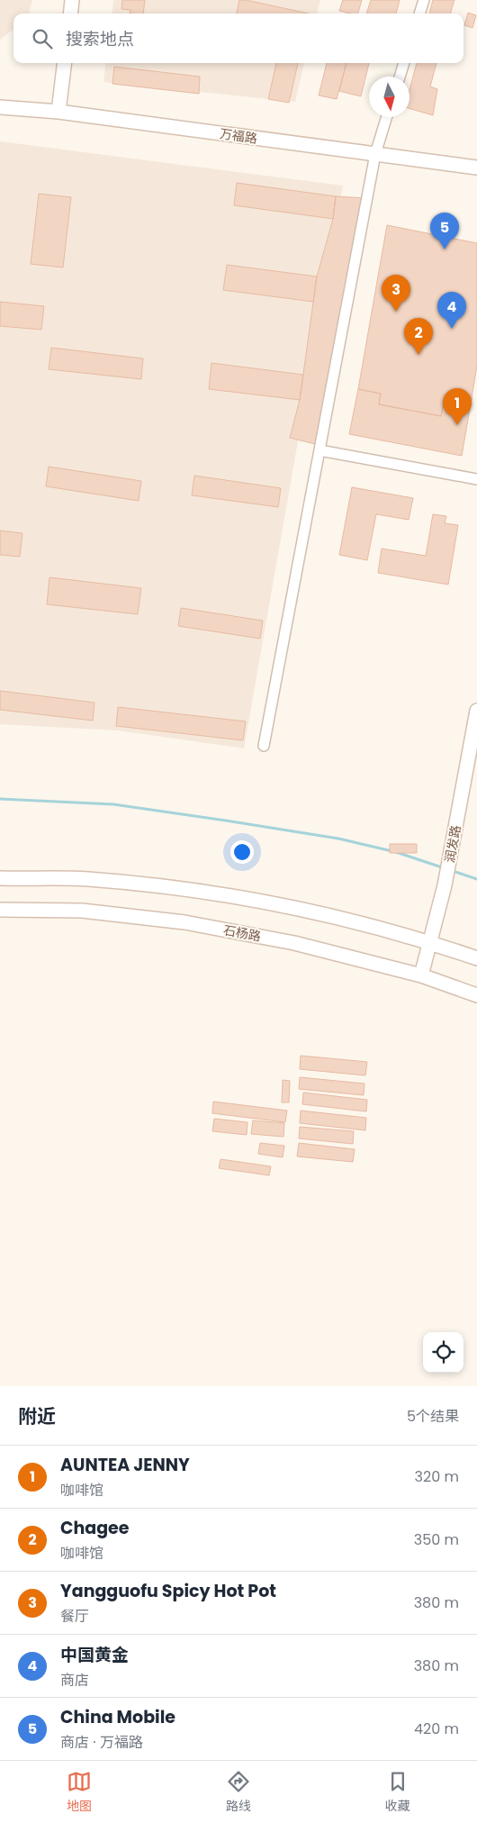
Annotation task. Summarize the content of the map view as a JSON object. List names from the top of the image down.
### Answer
{
  "streets": {
    "main road": ["万福路", "润发路", "石杨路"]
  },
  "crossings": [
    ["润发路", "石杨路"]
  ],
  "north": "bottom",
  "page": {
    "search": "搜索地点",
    "pins": [
      "5",
      "3",
      "4",
      "2",
      "1"
    ],
    "heading": ["附近", "5个结果"],
    "list": [
      {
        "mark": "1",
        "name": "AUNTEA JENNY",
        "note": "咖啡馆",
        "value": "320 m"
      },
      {
        "mark": "2",
        "name": "Chagee",
        "note": "咖啡馆",
        "value": "350 m"
      },
      {
        "mark": "3",
        "name": "Yangguofu Spicy Hot Pot",
        "note": "餐厅",
        "value": "380 m"
      },
      {
        "mark": "4",
        "name": "中国黄金",
        "note": "商店",
        "value": "380 m"
      },
      {
        "mark": "5",
        "name": "China Mobile",
        "note": "商店 · 万福路",
        "value": "420 m"
      }
    ],
    "nav": ["地图", "路线", "收藏"]
  }
}
